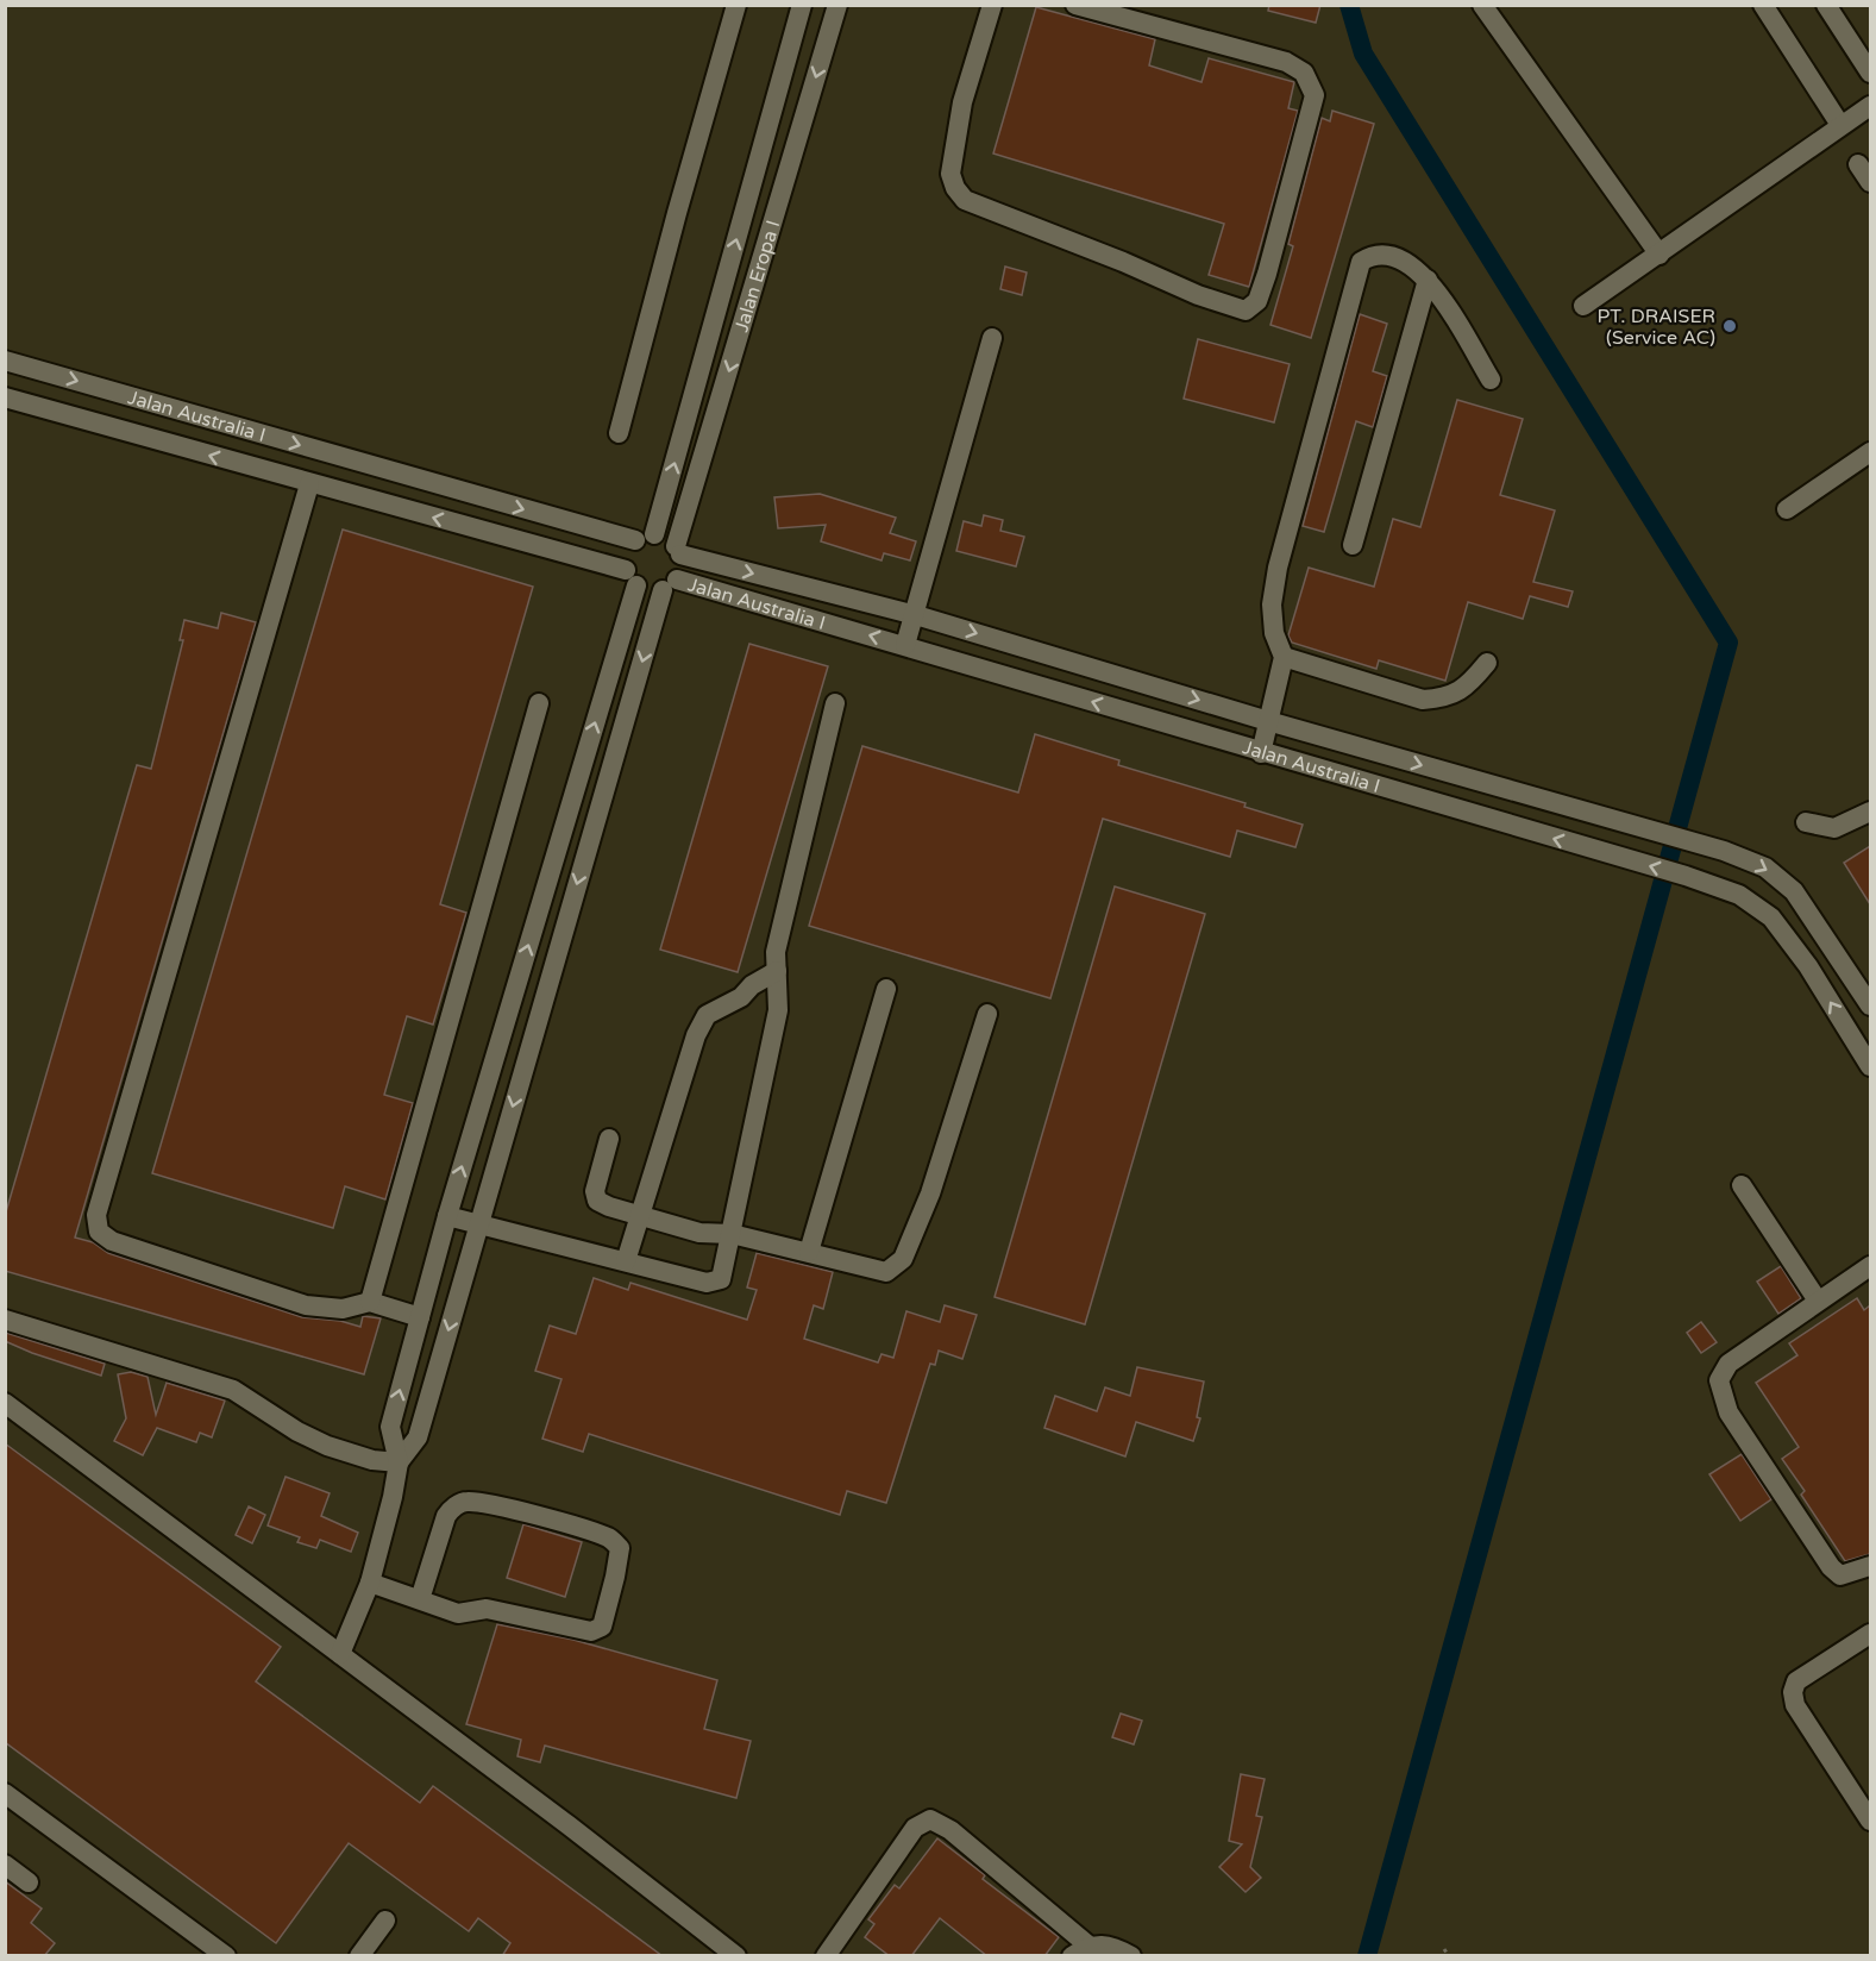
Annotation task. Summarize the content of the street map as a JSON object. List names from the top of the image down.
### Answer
{
  "streets": {
    "lane": ["Jalan Eropa I", "Jalan Australia I"]
  },
  "crossings": [
    ["Jalan Eropa I", "Jalan Australia I"]
  ],
  "places": ["PT. DRAISER (Service AC)"]
}
